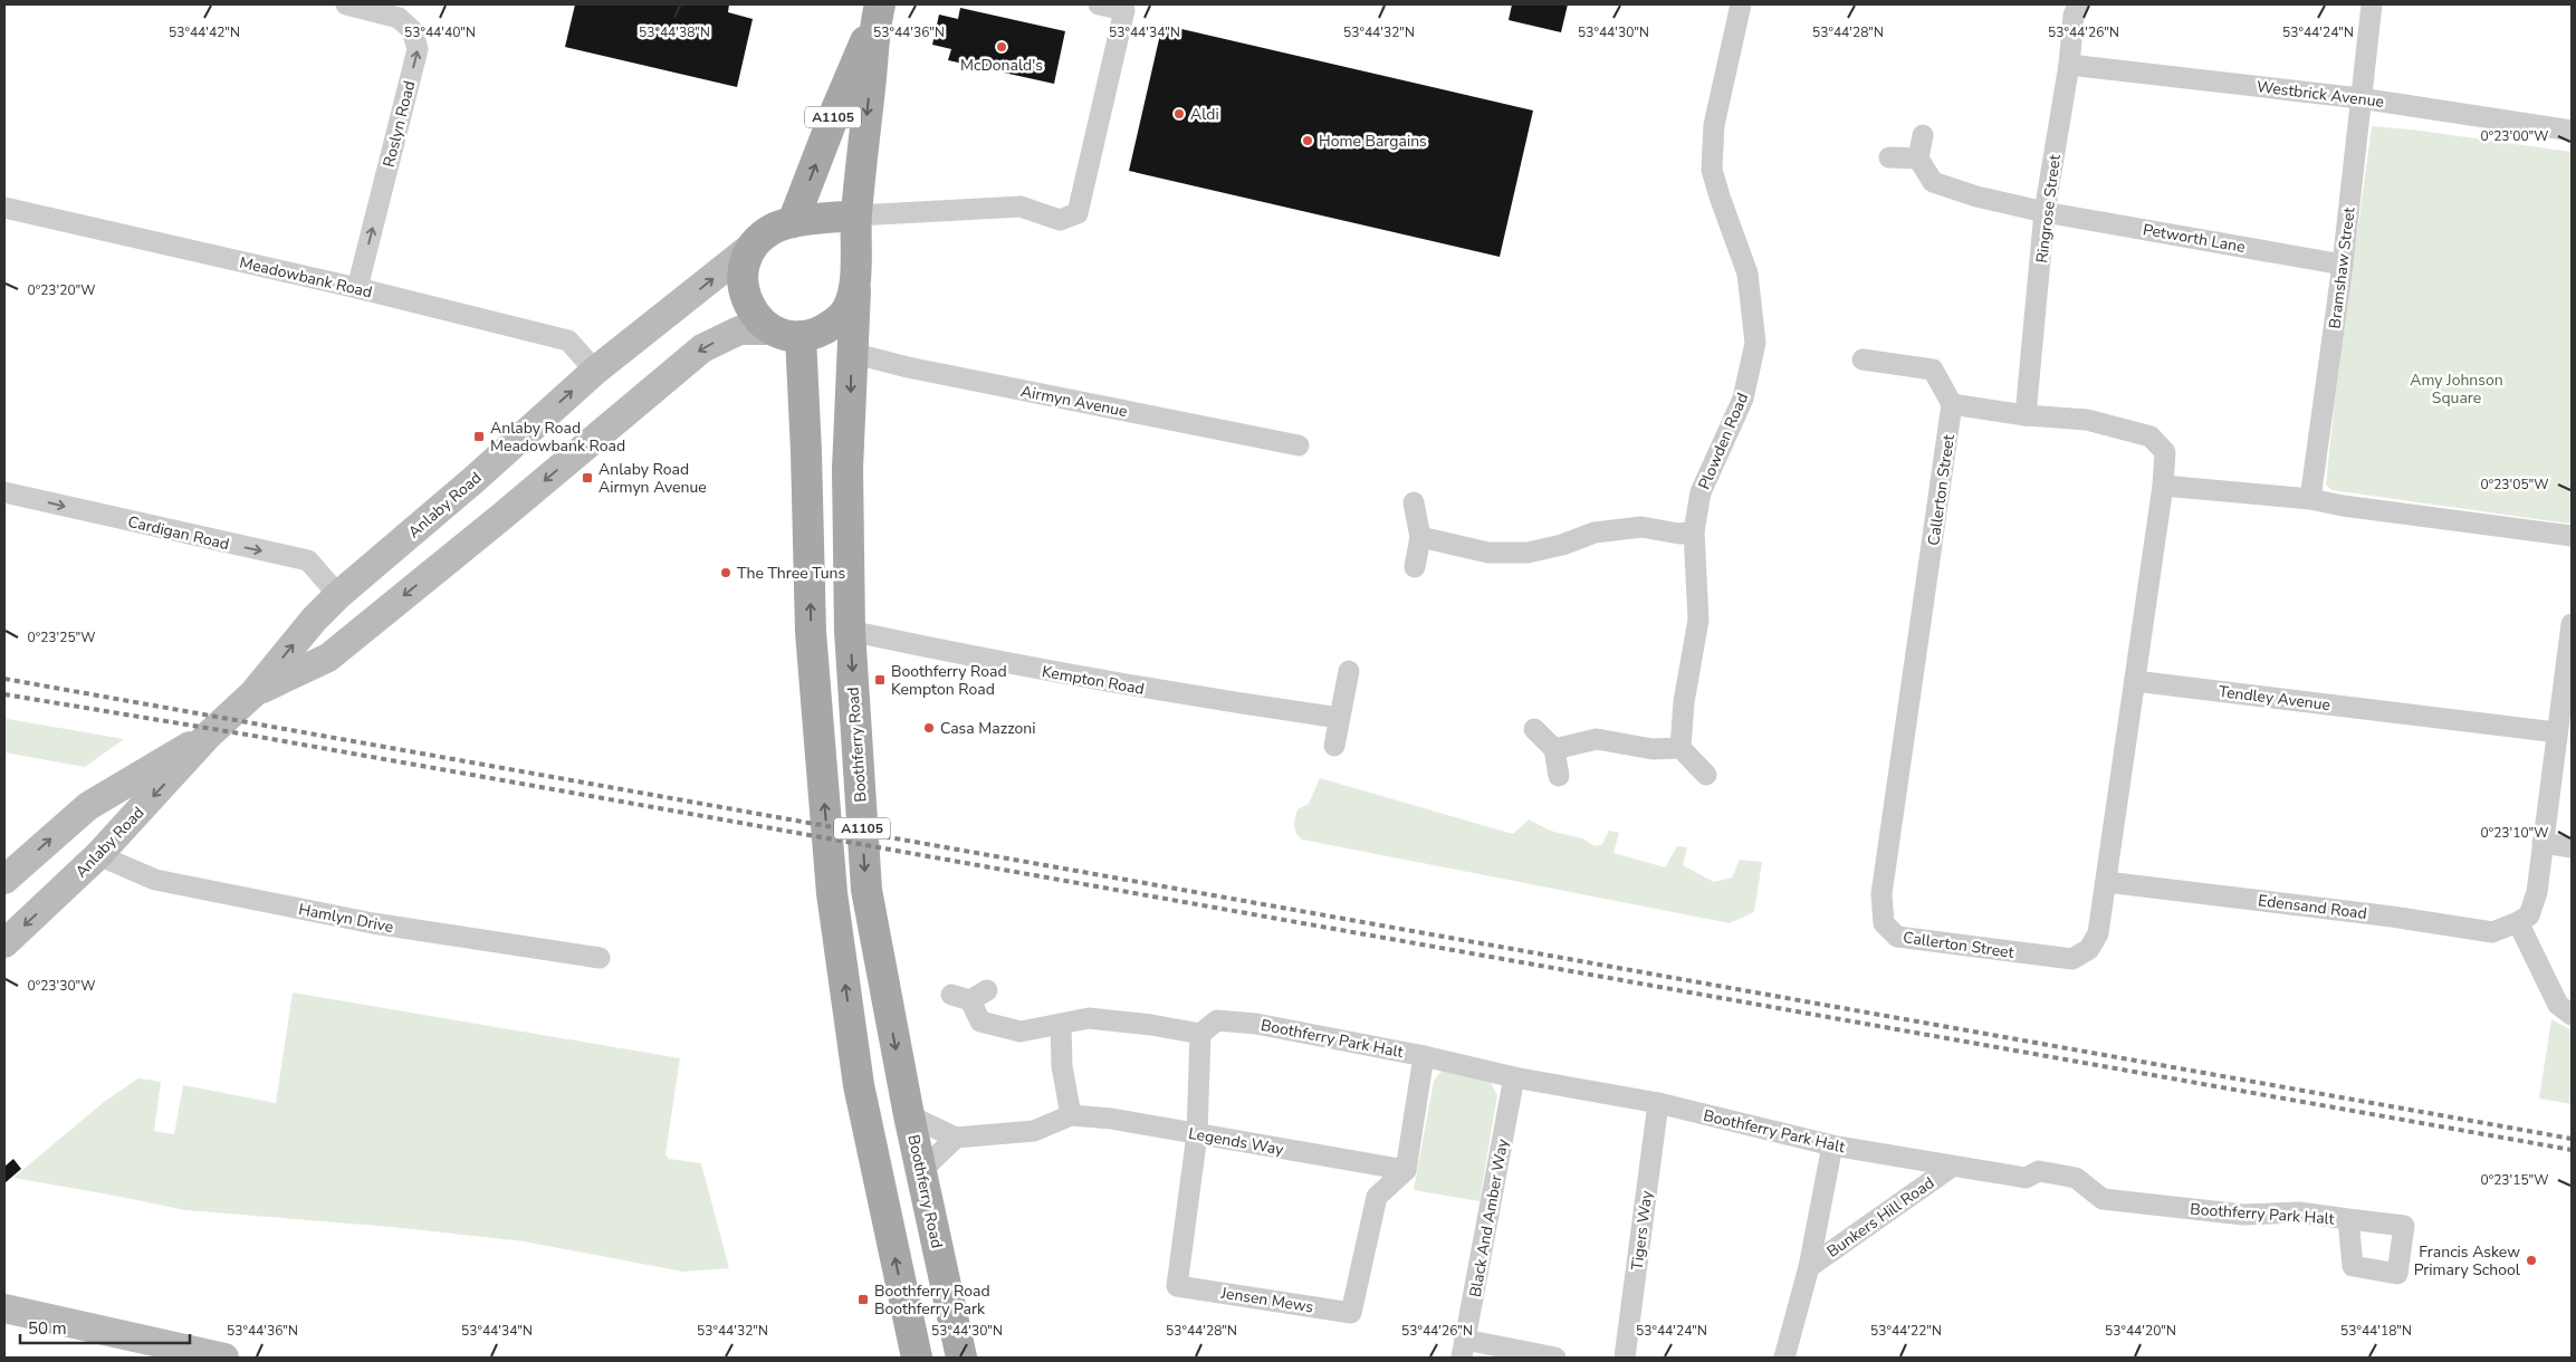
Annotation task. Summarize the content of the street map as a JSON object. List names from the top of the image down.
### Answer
{
  "streets": {
    "main road": ["A1105", "Anlaby Road", "Boothferry Road"],
    "street": [
      "Westbrick Avenue",
      "Roslyn Road",
      "Ringrose Street",
      "Petworth Lane",
      "Bramshaw Street",
      "Meadowbank Road",
      "Airmyn Avenue",
      "Plowden Road",
      "Callerton Street",
      "Cardigan Road",
      "Kempton Road",
      "Tendley Avenue",
      "Edensand Road",
      "Hamlyn Drive",
      "Boothferry Park Halt",
      "Legends Way",
      "Bunkers Hill Road",
      "Black And Amber Way",
      "Tigers Way",
      "Jensen Mews"
    ]
  },
  "crossings": [
    ["Westbrick Avenue", "Ringrose Street"],
    ["Westbrick Avenue", "Bramshaw Street"],
    ["A1105", "Anlaby Road"],
    ["A1105", "Boothferry Road"],
    ["Roslyn Road", "Meadowbank Road"],
    ["Ringrose Street", "Petworth Lane"],
    ["Ringrose Street", "Callerton Street"],
    ["Petworth Lane", "Bramshaw Street"],
    ["Meadowbank Road", "Anlaby Road"],
    ["Airmyn Avenue", "Boothferry Road"],
    ["Callerton Street", "Tendley Avenue"],
    ["Callerton Street", "Edensand Road"],
    ["Anlaby Road", "Cardigan Road"],
    ["Anlaby Road", "Boothferry Road"],
    ["Anlaby Road", "Hamlyn Drive"],
    ["Kempton Road", "Boothferry Road"],
    ["Boothferry Park Halt", "Bunkers Hill Road"],
    ["Boothferry Park Halt", "Black And Amber Way"],
    ["Boothferry Park Halt", "Tigers Way"],
    ["Legends Way", "Jensen Mews"]
  ],
  "one_way": ["Roslyn Road", "Cardigan Road"],
  "parks": ["Amy Johnson Square"],
  "places": {
    "other": [
      "McDonald's",
      "Aldi",
      "Home Bargains",
      "The Three Tuns",
      "Casa Mazzoni",
      "Francis Askew Primary School"
    ],
    "transit": [
      "Anlaby Road Meadowbank Road",
      "Anlaby Road Airmyn Avenue",
      "Boothferry Road Kempton Road",
      "Boothferry Road Boothferry Park"
    ]
  },
  "scale_bar": "50 m",
  "coordinates": [
    "53°44'42\"N",
    "53°44'40\"N",
    "53°44'38\"N",
    "53°44'36\"N",
    "53°44'34\"N",
    "53°44'30\"N",
    "53°44'32\"N",
    "53°44'28\"N",
    "53°44'26\"N",
    "53°44'24\"N",
    "0°23'00\"W",
    "0°23'20\"W",
    "0°23'05\"W",
    "0°23'25\"W",
    "0°23'10\"W",
    "0°23'30\"W",
    "0°23'15\"W",
    "53°44'22\"N",
    "53°44'20\"N",
    "53°44'18\"N"
  ]
}
